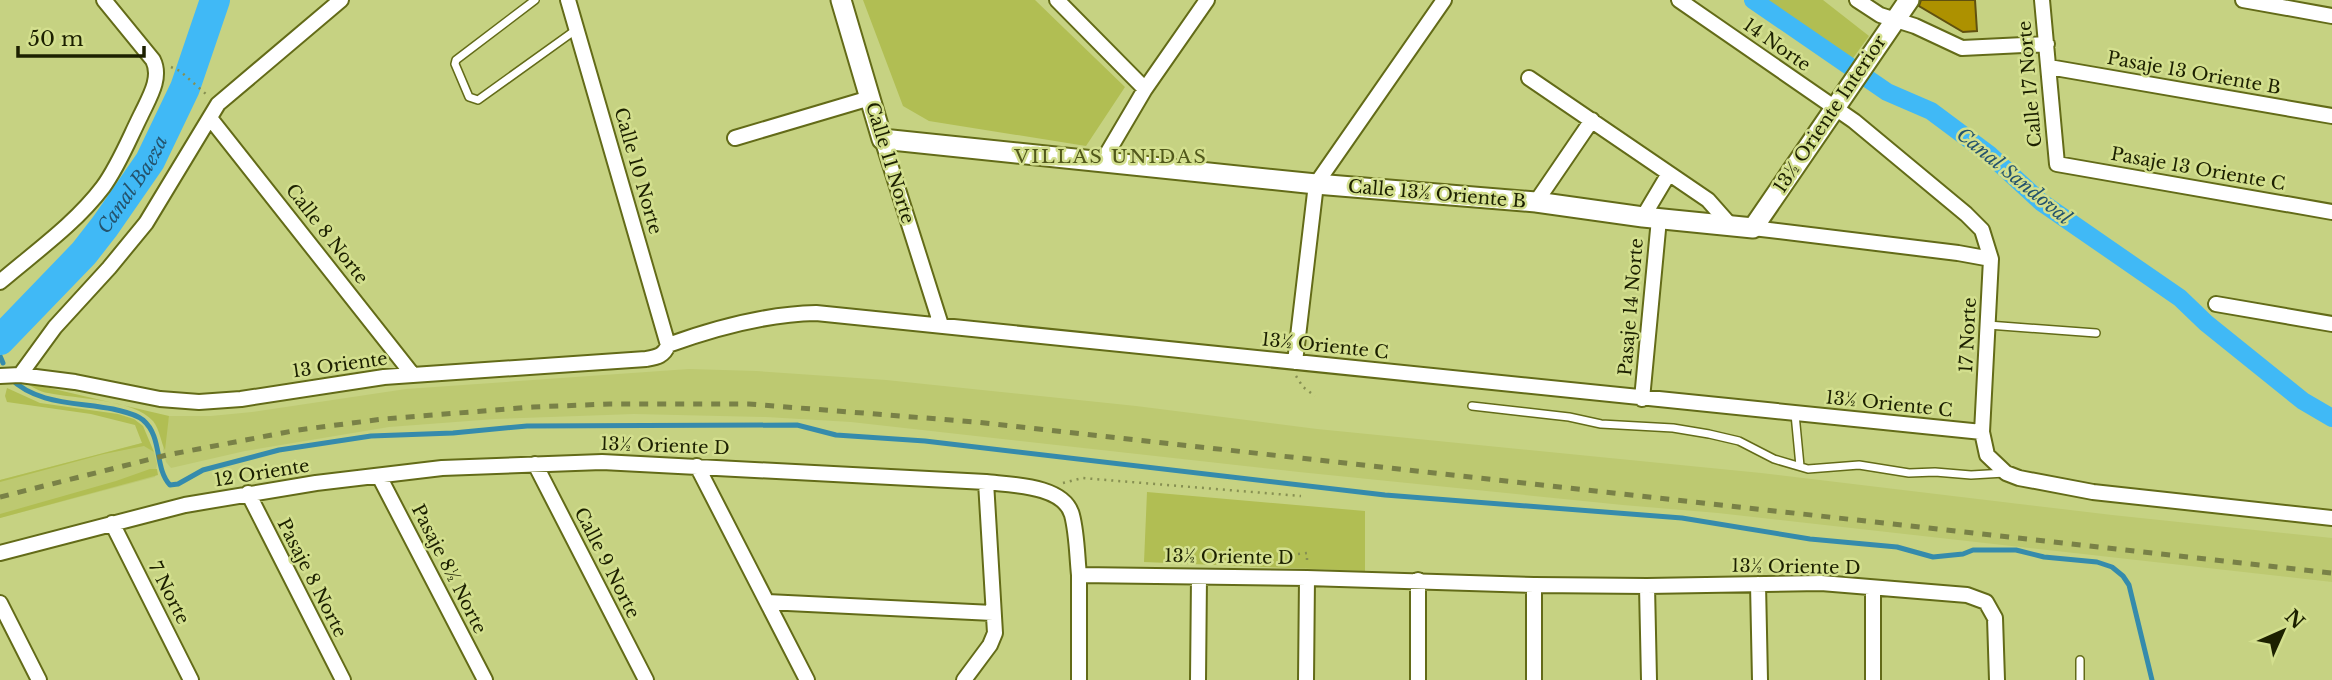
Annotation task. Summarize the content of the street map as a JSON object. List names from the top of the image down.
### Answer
{
  "streets": {
    "street": [
      "14 Norte",
      "Pasaje 13 Oriente B",
      "Calle 17 Norte",
      "13½ Oriente Interior",
      "Calle 11 Norte",
      "Pasaje 13 Oriente C",
      "Calle 10 Norte",
      "Calle 13½ Oriente B",
      "Calle 8 Norte",
      "Pasaje 14 Norte",
      "17 Norte",
      "13½ Oriente C",
      "13 Oriente",
      "13½ Oriente D",
      "12 Oriente",
      "Calle 9 Norte",
      "Pasaje 8½ Norte",
      "Pasaje 8 Norte",
      "7 Norte"
    ]
  },
  "crossings": [
    ["14 Norte", "13½ Oriente Interior"],
    ["14 Norte", "Calle 13½ Oriente B"],
    ["14 Norte", "17 Norte"],
    ["Pasaje 13 Oriente B", "Calle 17 Norte"],
    ["Calle 17 Norte", "Pasaje 13 Oriente C"],
    ["13½ Oriente Interior", "Calle 13½ Oriente B"],
    ["Calle 11 Norte", "Calle 13½ Oriente B"],
    ["Calle 11 Norte", "13½ Oriente C"],
    ["Calle 10 Norte", "13½ Oriente C"],
    ["Calle 10 Norte", "13 Oriente"],
    ["Calle 13½ Oriente B", "Pasaje 14 Norte"],
    ["Calle 13½ Oriente B", "17 Norte"],
    ["Calle 8 Norte", "13 Oriente"],
    ["Pasaje 14 Norte", "13½ Oriente C"],
    ["17 Norte", "13½ Oriente C"],
    ["13½ Oriente C", "13 Oriente"],
    ["13½ Oriente D", "12 Oriente"],
    ["13½ Oriente D", "Calle 9 Norte"],
    ["12 Oriente", "Calle 9 Norte"],
    ["12 Oriente", "Pasaje 8½ Norte"],
    ["12 Oriente", "Pasaje 8 Norte"],
    ["12 Oriente", "7 Norte"]
  ],
  "districts": ["VILLAS UNIDAS"],
  "water": ["Canal Sandoval", "Canal Baeza"],
  "scale_bar": "50 m",
  "north": "top right"
}
